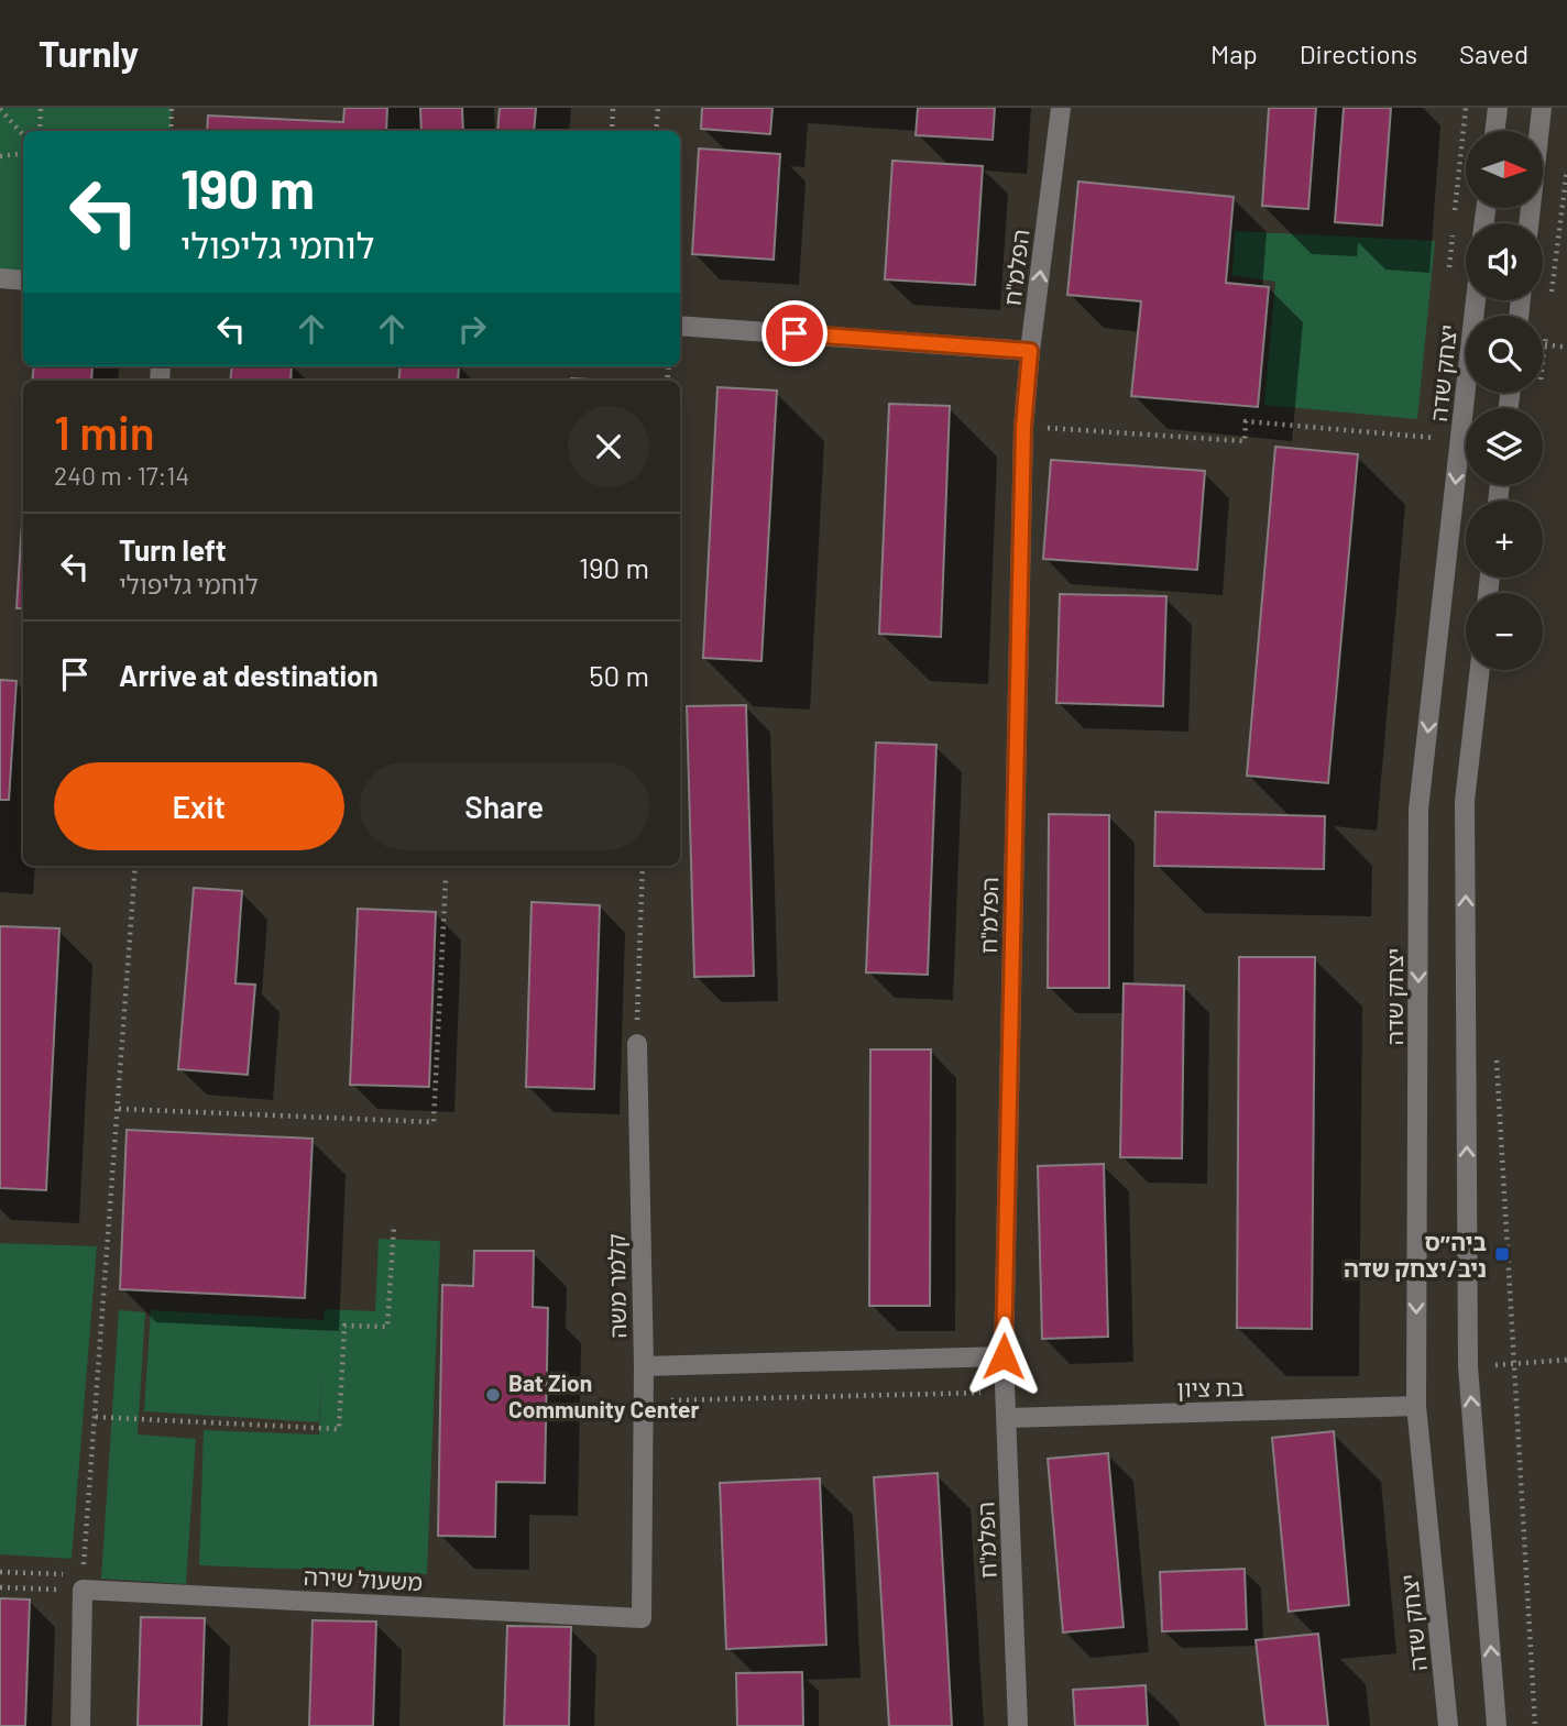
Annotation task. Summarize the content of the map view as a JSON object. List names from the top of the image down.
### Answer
{
  "streets": {
    "street": [
      "הפלמ\"ח",
      "יצחק שדה",
      "קלמר משה",
      "בת ציון",
      "משעול שירה"
    ]
  },
  "crossings": [
    ["הפלמ\"ח", "בת ציון"],
    ["יצחק שדה", "בת ציון"],
    ["קלמר משה", "משעול שירה"]
  ],
  "places": {
    "transit": ["ביה״ס ניב/יצחק שדה"],
    "other": ["Bat Zion Community Center"]
  },
  "north": "right",
  "page": {
    "header": "Turnly",
    "nav": ["Map", "Directions", "Saved"],
    "map_buttons": ["+", "−"],
    "turn": ["190 m", "לוחמי גליפולי"],
    "heading": ["1 min", "240 m · 17:14"],
    "list": [
      {
        "name": "Turn left",
        "note": "לוחמי גליפולי",
        "value": "190 m"
      },
      {
        "name": "Arrive at destination",
        "value": "50 m"
      }
    ],
    "buttons": ["Exit", "Share"]
  }
}
